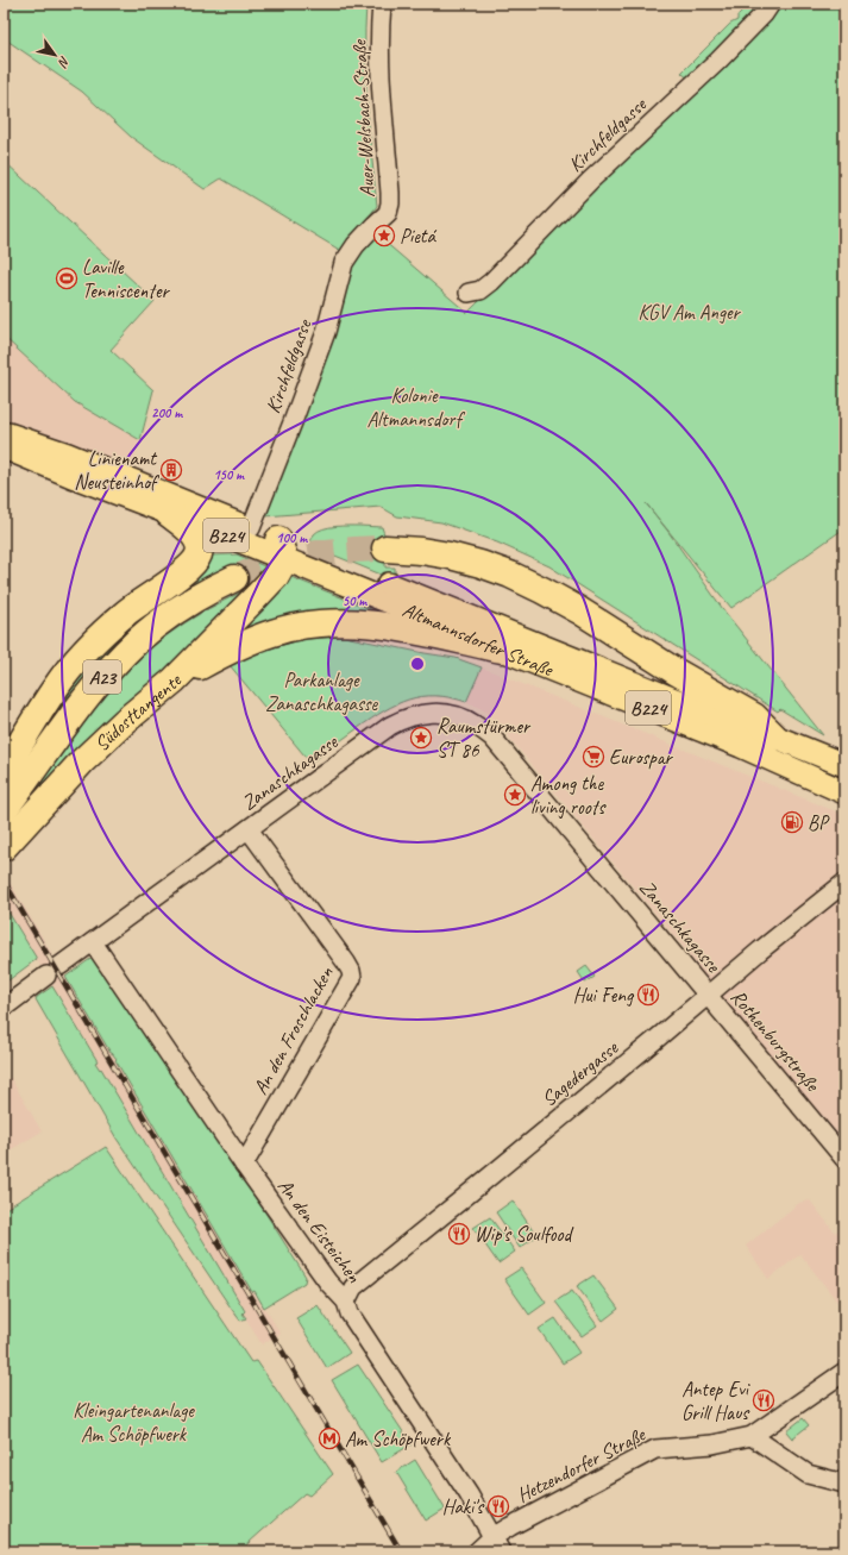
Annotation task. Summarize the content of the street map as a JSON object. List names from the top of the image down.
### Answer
{
  "streets": {
    "highway": ["A23", "Südosttangente"],
    "main road": ["B224", "Altmannsdorfer Straße"],
    "street": [
      "Auer-Welsbach-Straße",
      "Kirchfeldgasse",
      "Zanaschkagasse",
      "An den Froschlacken",
      "Rothenburgstraße",
      "Sagedergasse",
      "An den Eisteichen",
      "Hetzendorfer Straße"
    ]
  },
  "crossings": [
    ["Auer-Welsbach-Straße", "Kirchfeldgasse"],
    ["Kirchfeldgasse", "Altmannsdorfer Straße"],
    ["Altmannsdorfer Straße", "Südosttangente"],
    ["Zanaschkagasse", "An den Froschlacken"],
    ["Zanaschkagasse", "Rothenburgstraße"],
    ["Zanaschkagasse", "Sagedergasse"],
    ["Zanaschkagasse", "An den Eisteichen"],
    ["An den Froschlacken", "An den Eisteichen"],
    ["Rothenburgstraße", "Sagedergasse"],
    ["Sagedergasse", "An den Eisteichen"],
    ["An den Eisteichen", "Hetzendorfer Straße"]
  ],
  "parks": [
    "KGV Am Anger",
    "Kolonie Altmannsdorf",
    "Parkanlage Zanaschkagasse",
    "Kleingartenanlage Am Schöpfwerk"
  ],
  "places": {
    "place": ["Pietá", "Raumstürmer ST 86", "Among the living roots"],
    "sports": ["Laville Tenniscenter"],
    "building": ["Linienamt Neusteinhof"],
    "supermarket": ["Eurospar"],
    "fuel station": ["BP"],
    "restaurant": [
      "Hui Feng",
      "Wip's Soulfood",
      "Antep Evi Grill Haus",
      "Haki's"
    ],
    "metro station": ["Am Schöpfwerk"]
  },
  "north": "bottom right",
  "rings": [
    "200 m",
    "150 m",
    "100 m",
    "50 m"
  ]
}
